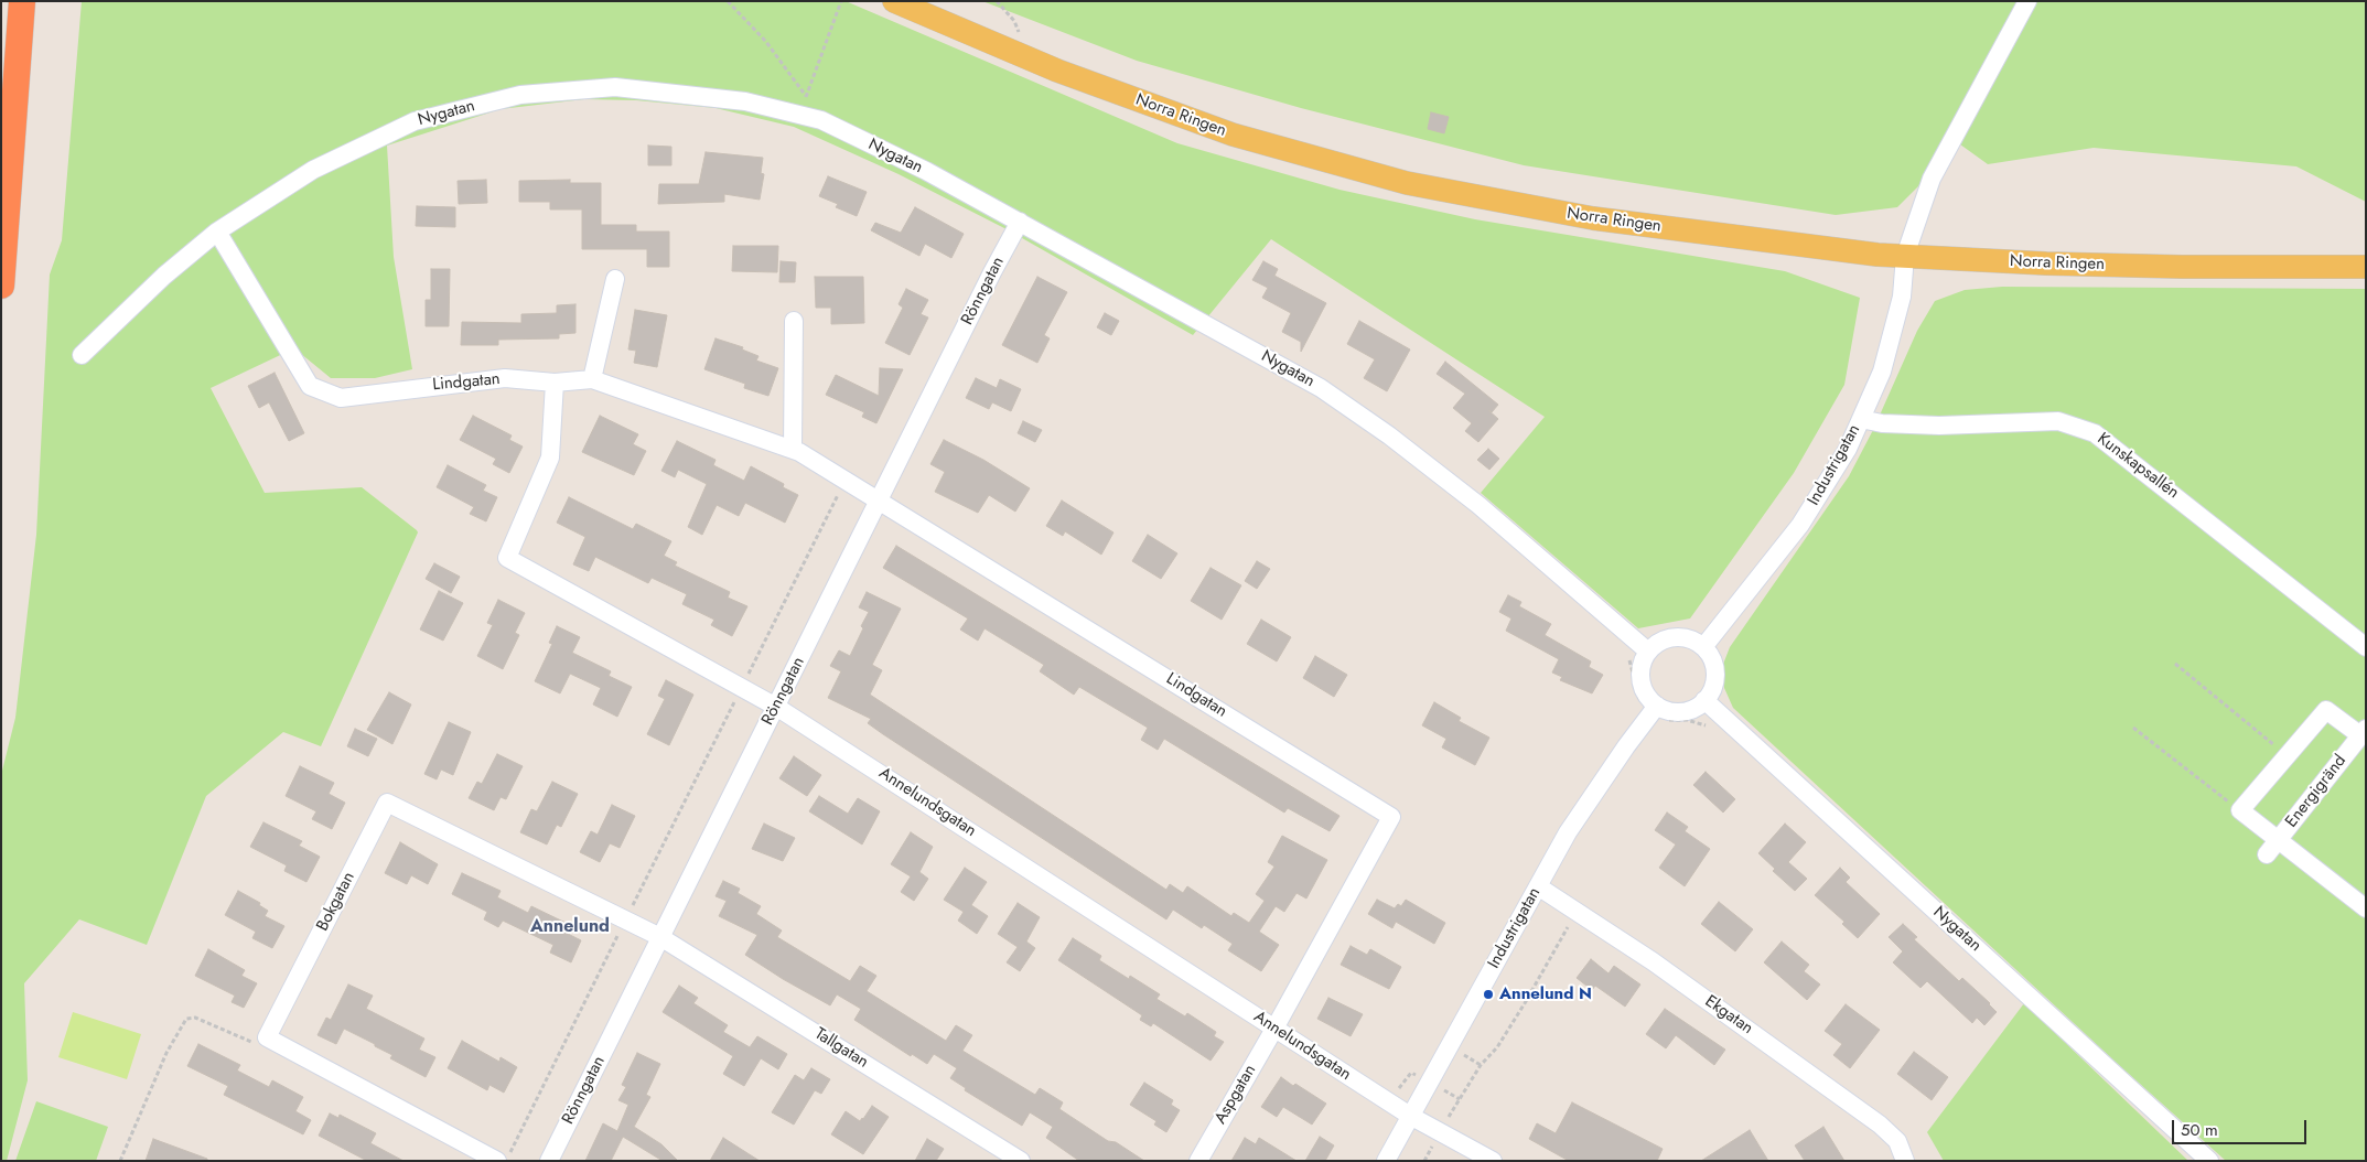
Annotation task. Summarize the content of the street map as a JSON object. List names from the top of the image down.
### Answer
{
  "streets": {
    "main road": ["Norra Ringen"],
    "street": [
      "Nygatan",
      "Rönngatan",
      "Lindgatan",
      "Industrigatan",
      "Kunskapsallén",
      "Energigränd",
      "Annelundsgatan",
      "Bokgatan",
      "Ekgatan",
      "Tallgatan",
      "Aspgatan"
    ]
  },
  "crossings": [
    ["Nygatan", "Rönngatan"],
    ["Nygatan", "Lindgatan"],
    ["Nygatan", "Industrigatan"],
    ["Norra Ringen", "Industrigatan"],
    ["Rönngatan", "Lindgatan"],
    ["Rönngatan", "Annelundsgatan"],
    ["Rönngatan", "Bokgatan"],
    ["Rönngatan", "Tallgatan"],
    ["Lindgatan", "Annelundsgatan"],
    ["Lindgatan", "Aspgatan"],
    ["Industrigatan", "Kunskapsallén"],
    ["Industrigatan", "Annelundsgatan"],
    ["Industrigatan", "Ekgatan"],
    ["Annelundsgatan", "Aspgatan"],
    ["Bokgatan", "Tallgatan"]
  ],
  "districts": ["Annelund"],
  "places": ["Annelund N"],
  "scale_bar": "50 m"
}
